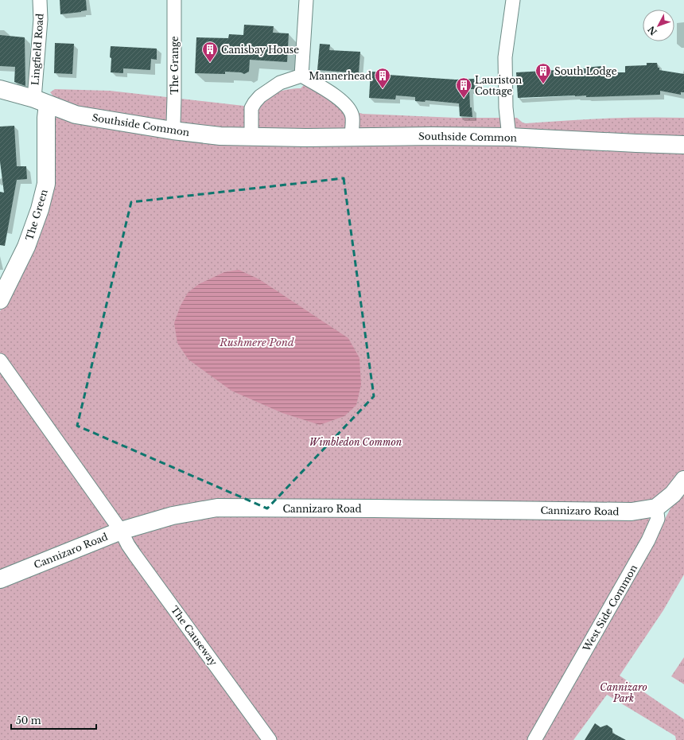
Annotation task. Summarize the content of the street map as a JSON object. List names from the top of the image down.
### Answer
{
  "streets": {
    "street": [
      "Lingfield Road",
      "The Grange",
      "Southside Common",
      "The Green",
      "Cannizaro Road",
      "West Side Common",
      "The Causeway"
    ]
  },
  "crossings": [
    ["Lingfield Road", "Southside Common"],
    ["Lingfield Road", "The Green"],
    ["The Grange", "Southside Common"],
    ["Southside Common", "The Green"],
    ["Cannizaro Road", "West Side Common"],
    ["Cannizaro Road", "The Causeway"]
  ],
  "water": ["Rushmere Pond"],
  "parks": ["Wimbledon Common", "Cannizaro Park"],
  "places": {
    "building": [
      "Canisbay House",
      "South Lodge",
      "Mannerhead",
      "Lauriston Cottage"
    ]
  },
  "scale_bar": "50 m",
  "north": "bottom left"
}
